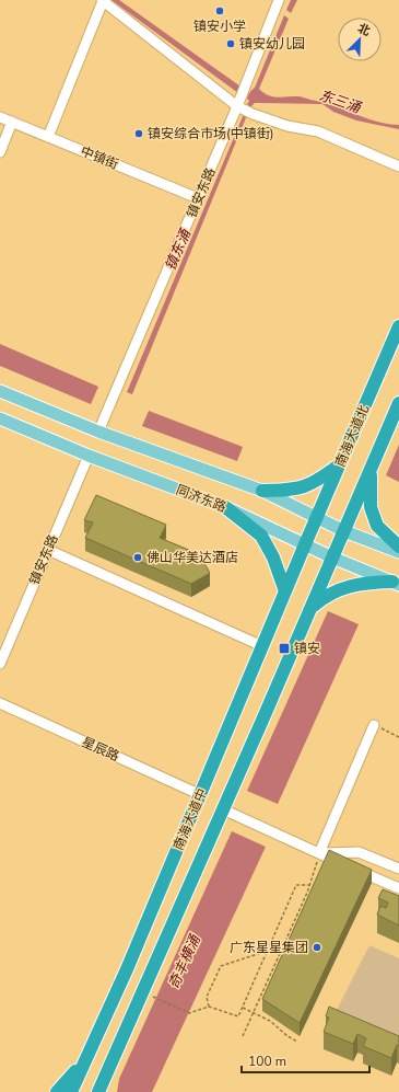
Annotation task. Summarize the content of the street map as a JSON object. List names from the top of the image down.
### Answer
{
  "streets": {
    "highway": ["南海大道北", "南海大道中"],
    "main road": ["同济东路"],
    "street": ["中镇街", "镇安东路", "星辰路"]
  },
  "crossings": [
    ["中镇街", "镇安东路"],
    ["镇安东路", "同济东路"],
    ["南海大道北", "同济东路"],
    ["南海大道北", "南海大道中"],
    ["同济东路", "南海大道中"],
    ["星辰路", "南海大道中"]
  ],
  "water": ["东三涌", "镇东涌", "奇丰横涌"],
  "places": {
    "other": [
      "镇安小学",
      "镇安幼儿园",
      "镇安综合市场(中镇街)",
      "佛山华美达酒店",
      "广东星星集团"
    ],
    "transit": ["镇安"]
  },
  "scale_bar": "100 m",
  "north": "top right"
}
